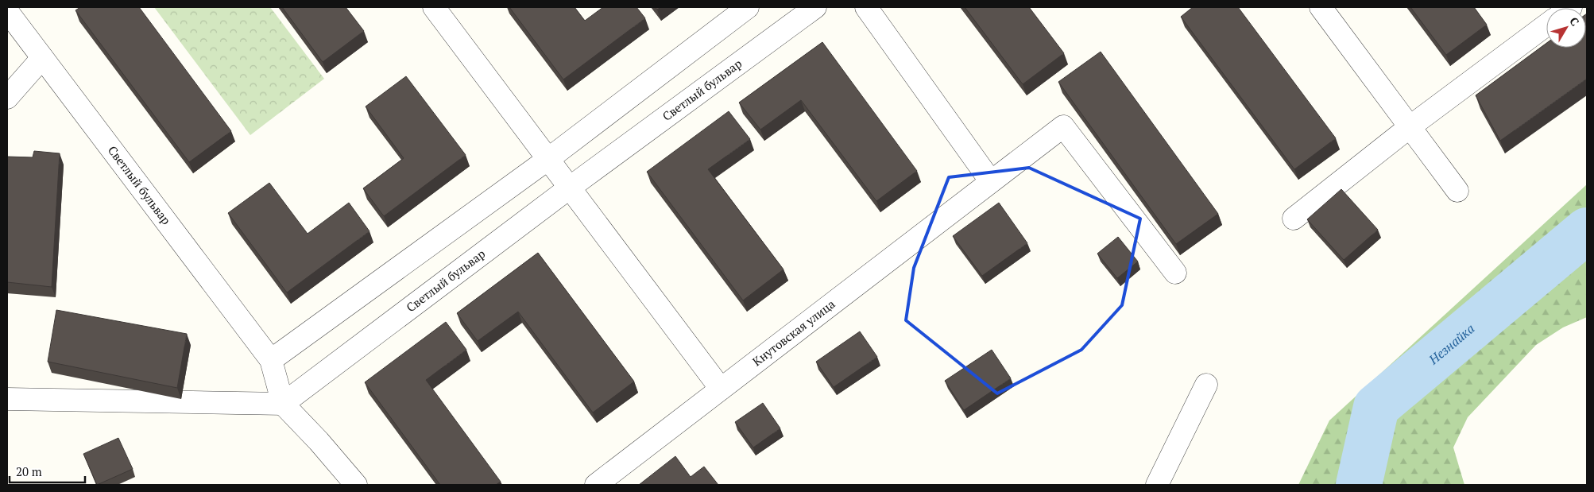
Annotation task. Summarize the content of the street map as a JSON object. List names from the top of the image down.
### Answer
{
  "streets": {
    "street": ["Светлый бульвар", "Кнутовская улица"]
  },
  "water": ["Незнайка"],
  "scale_bar": "20 m",
  "north": "top right"
}
